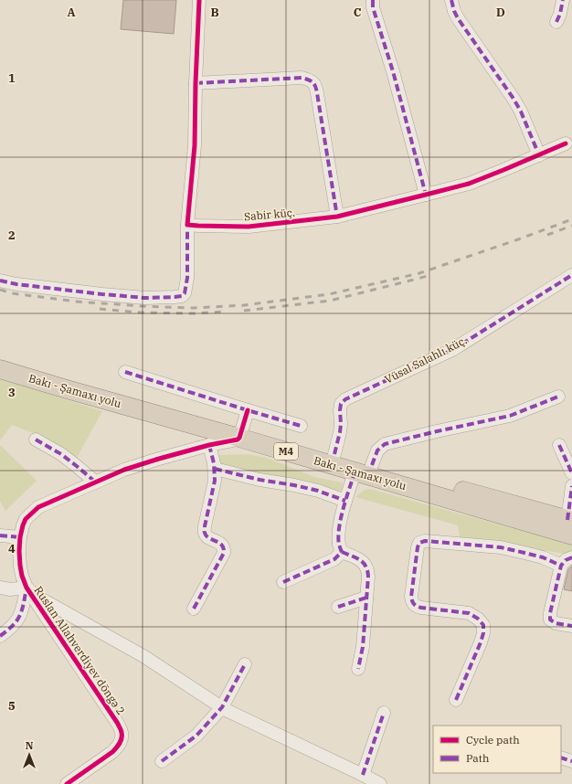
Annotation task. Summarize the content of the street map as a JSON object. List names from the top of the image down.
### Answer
{
  "streets": {
    "highway": ["Bakı - Şamaxı yolu", "M4"],
    "street": ["Sabir küç.", "Vüsal Salahlı küç.", "Ruslan Allahverdiyev döngə 2"]
  },
  "crossings": [
    ["Vüsal Salahlı küç.", "Bakı - Şamaxı yolu"],
    ["Bakı - Şamaxı yolu", "Ruslan Allahverdiyev döngə 2"]
  ],
  "legend": ["Cycle path", "Path"],
  "north": "top",
  "grid": {
    "columns": [
      "A",
      "B",
      "C",
      "D"
    ],
    "rows": [
      "1",
      "2",
      "3",
      "4",
      "5"
    ]
  }
}
